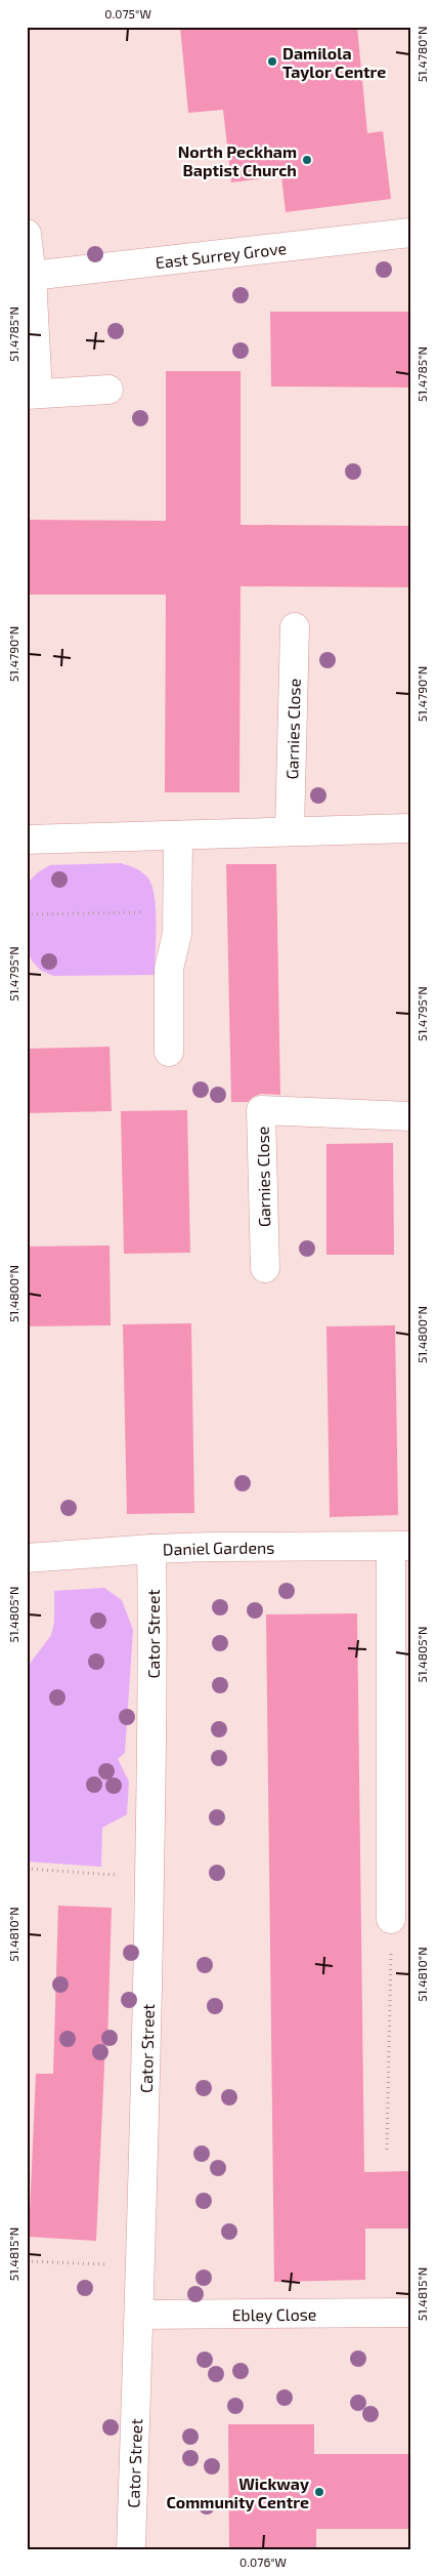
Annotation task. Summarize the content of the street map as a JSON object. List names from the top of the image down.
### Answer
{
  "streets": {
    "street": [
      "East Surrey Grove",
      "Garnies Close",
      "Daniel Gardens",
      "Cator Street",
      "Ebley Close"
    ]
  },
  "crossings": [
    ["Daniel Gardens", "Cator Street"],
    ["Cator Street", "Ebley Close"]
  ],
  "places": ["Damilola Taylor Centre", "North Peckham Baptist Church", "Wickway Community Centre"],
  "coordinates": [
    "0.075°W",
    "51.4780°N",
    "51.4785°N",
    "51.4790°N",
    "51.4795°N",
    "51.4800°N",
    "51.4805°N",
    "51.4810°N",
    "51.4815°N",
    "0.076°W"
  ]
}
